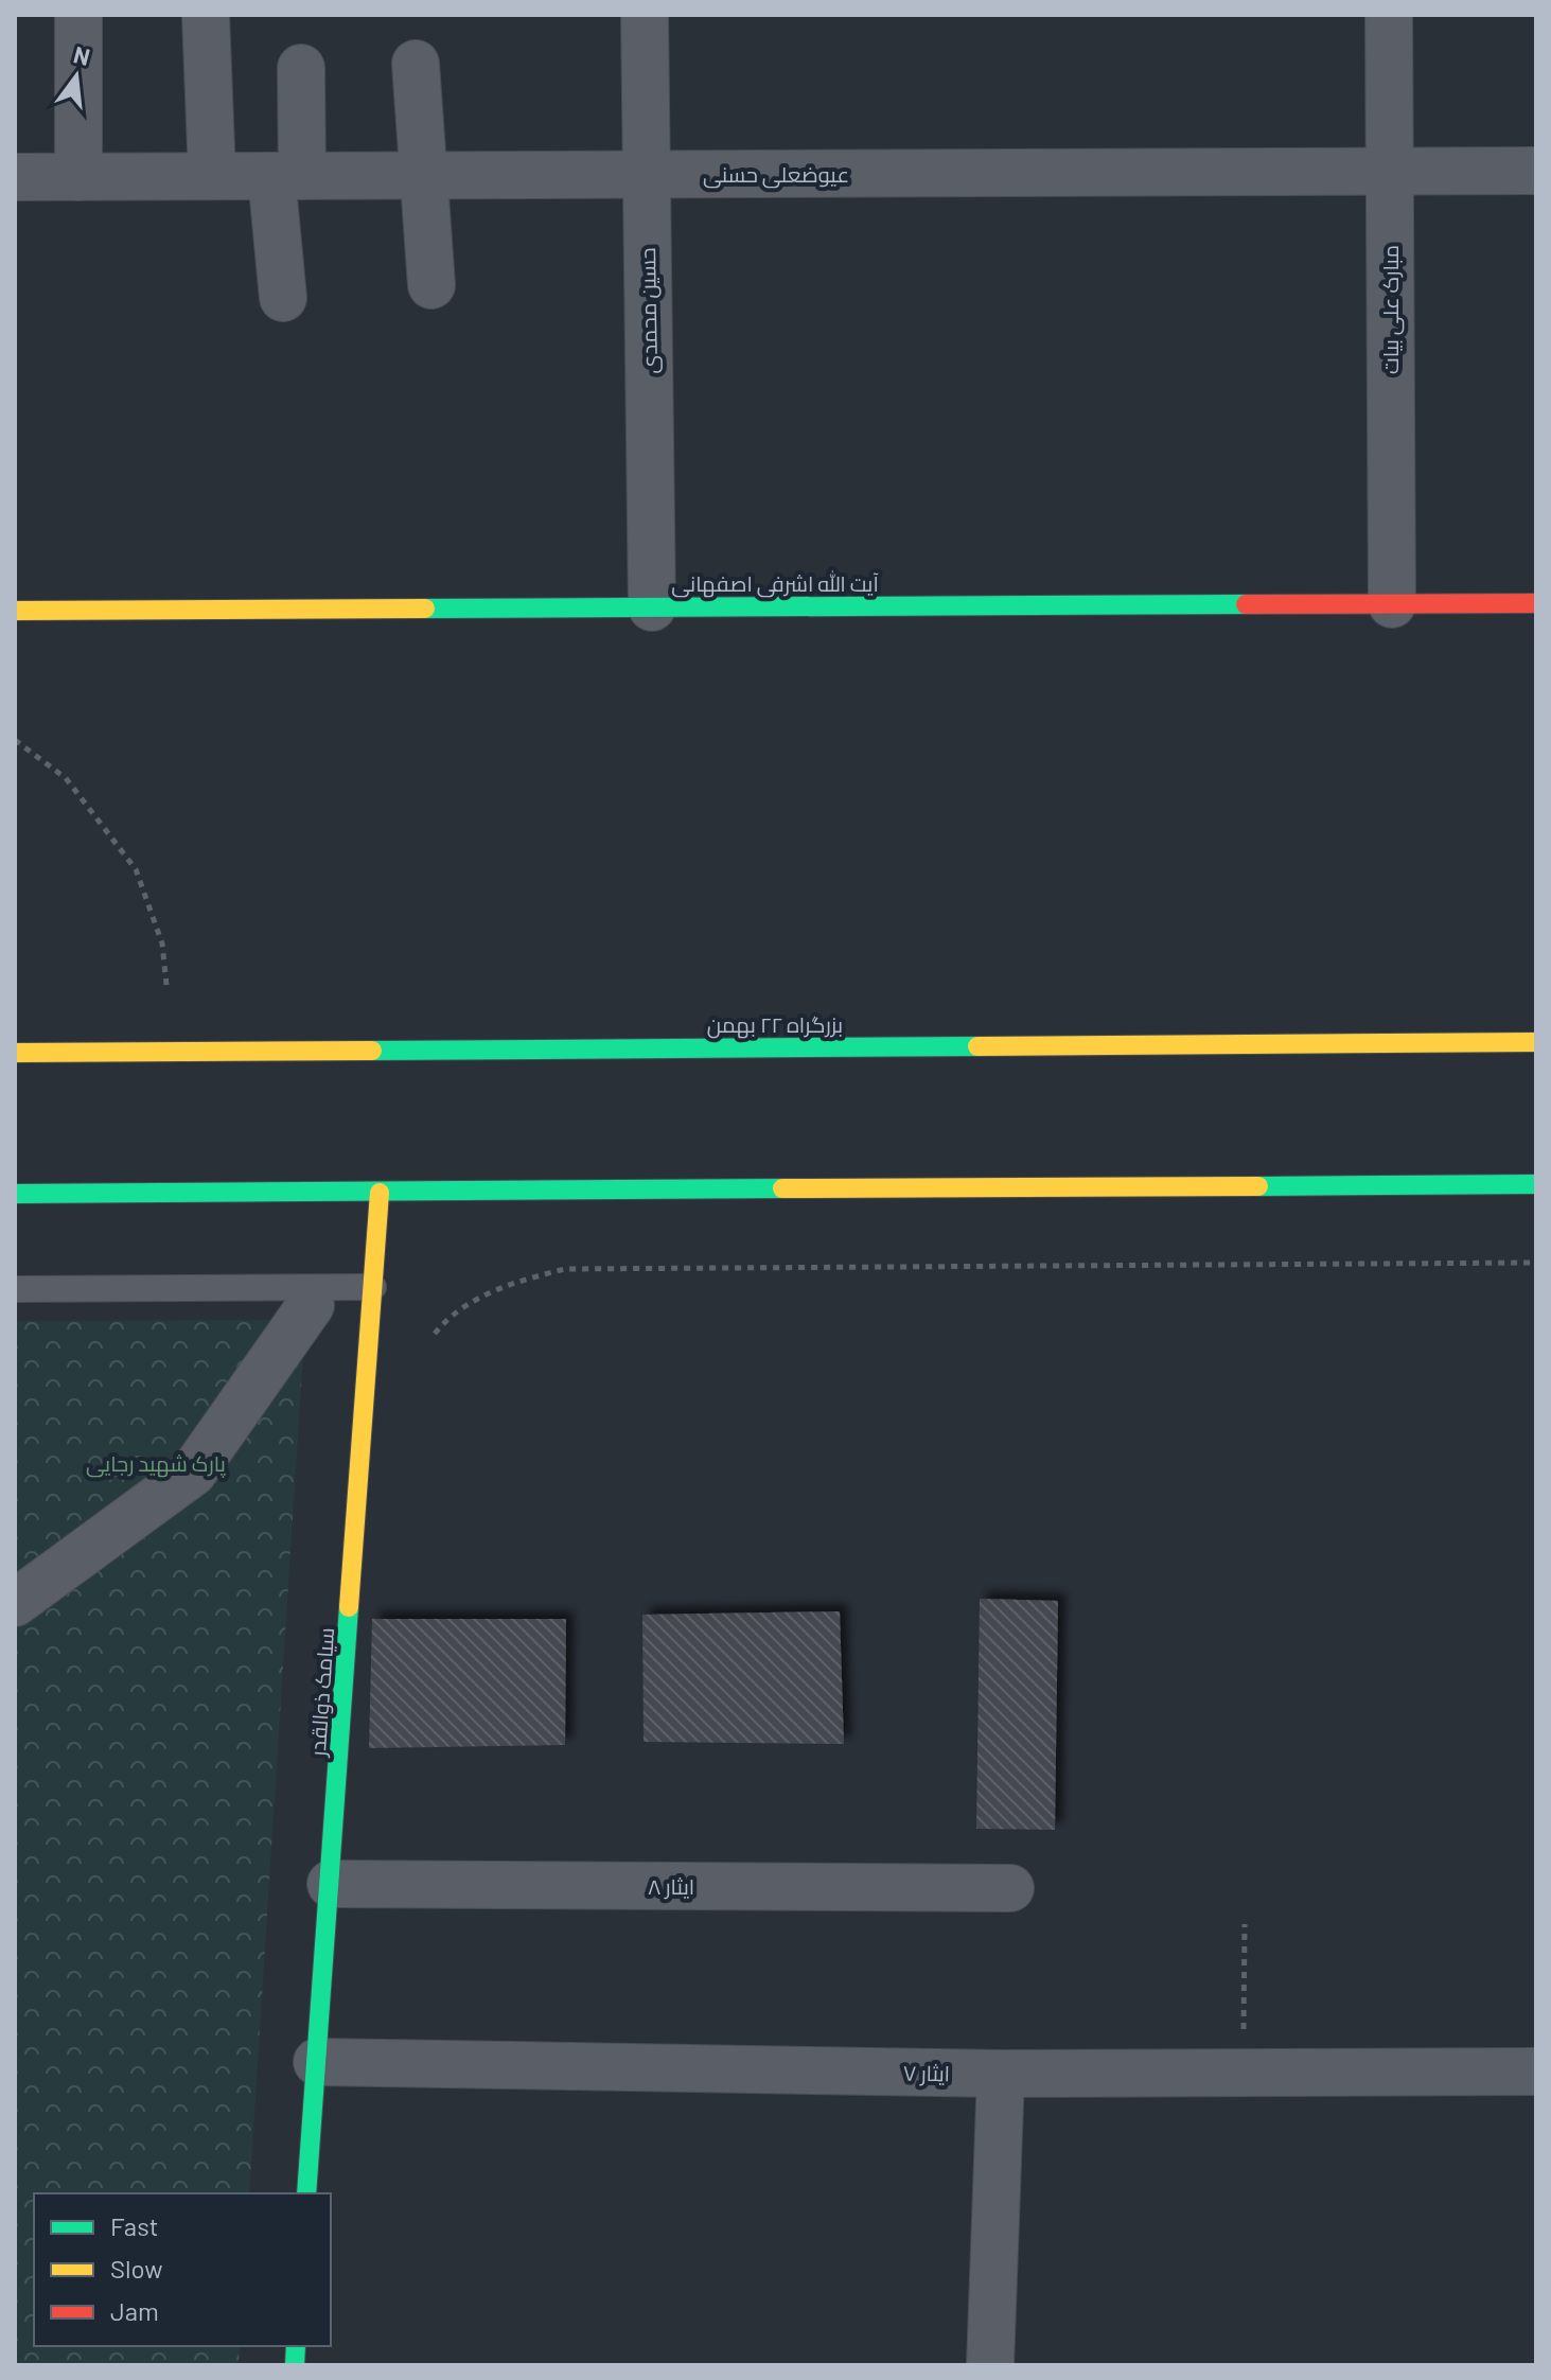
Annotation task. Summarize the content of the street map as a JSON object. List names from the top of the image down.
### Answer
{
  "streets": {
    "main road": ["آیت الله اشرفی اصفهانی", "بزرگراه ۲۲ بهمن", "سیامک ذوالقدر"],
    "street": [
      "عیوضعلی حسنی",
      "مبارک علی بیات",
      "حسین محمدی",
      "ایثار ۸",
      "ایثار ۷"
    ]
  },
  "crossings": [
    ["عیوضعلی حسنی", "مبارک علی بیات"],
    ["عیوضعلی حسنی", "حسین محمدی"],
    ["مبارک علی بیات", "آیت الله اشرفی اصفهانی"],
    ["حسین محمدی", "آیت الله اشرفی اصفهانی"],
    ["سیامک ذوالقدر", "ایثار ۸"],
    ["سیامک ذوالقدر", "ایثار ۷"]
  ],
  "parks": ["پارک شهید رجایی"],
  "legend": ["Fast", "Slow", "Jam"],
  "north": "top"
}
